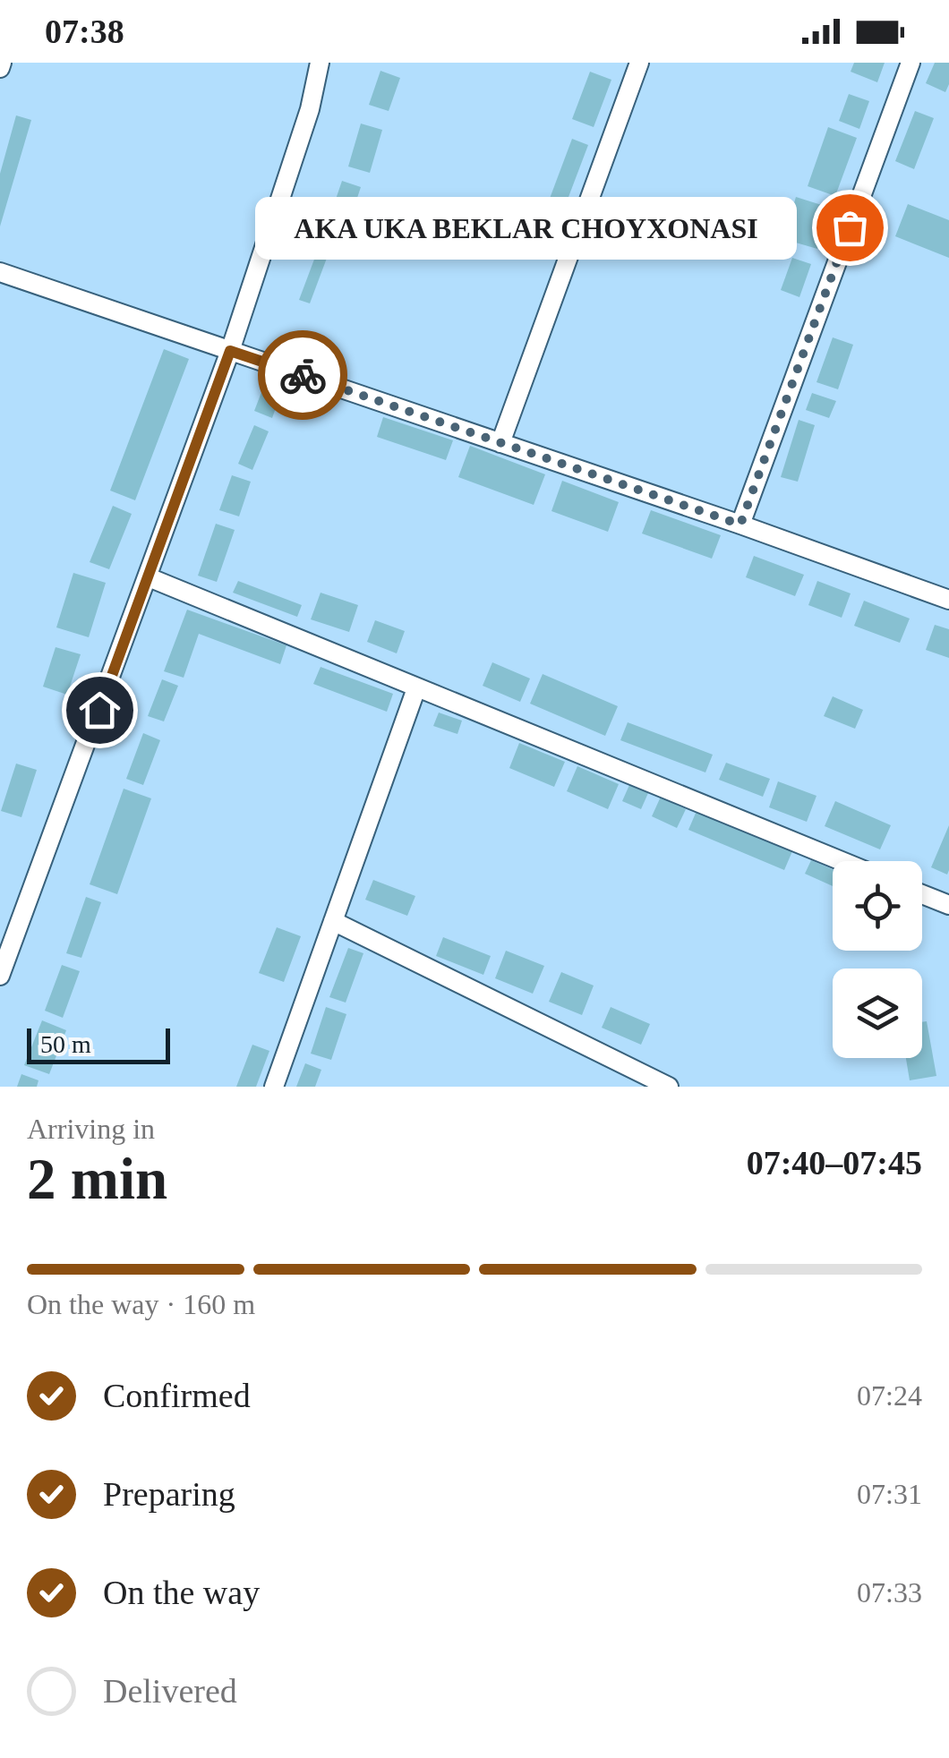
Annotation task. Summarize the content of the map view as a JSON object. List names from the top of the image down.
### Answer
{
  "places": ["AKA UKA BEKLAR CHOYXONASI"],
  "scale_bar": "50 m",
  "page": {
    "status": "07:38",
    "bubble": "AKA UKA BEKLAR CHOYXONASI",
    "scale": "50 m",
    "heading": ["2 min", "Arriving in", "07:40–07:45"],
    "bar": "On the way · 160 m",
    "list": [
      ["Confirmed", "07:24"],
      ["Preparing", "07:31"],
      ["On the way", "07:33"],
      "Delivered"
    ]
  }
}
